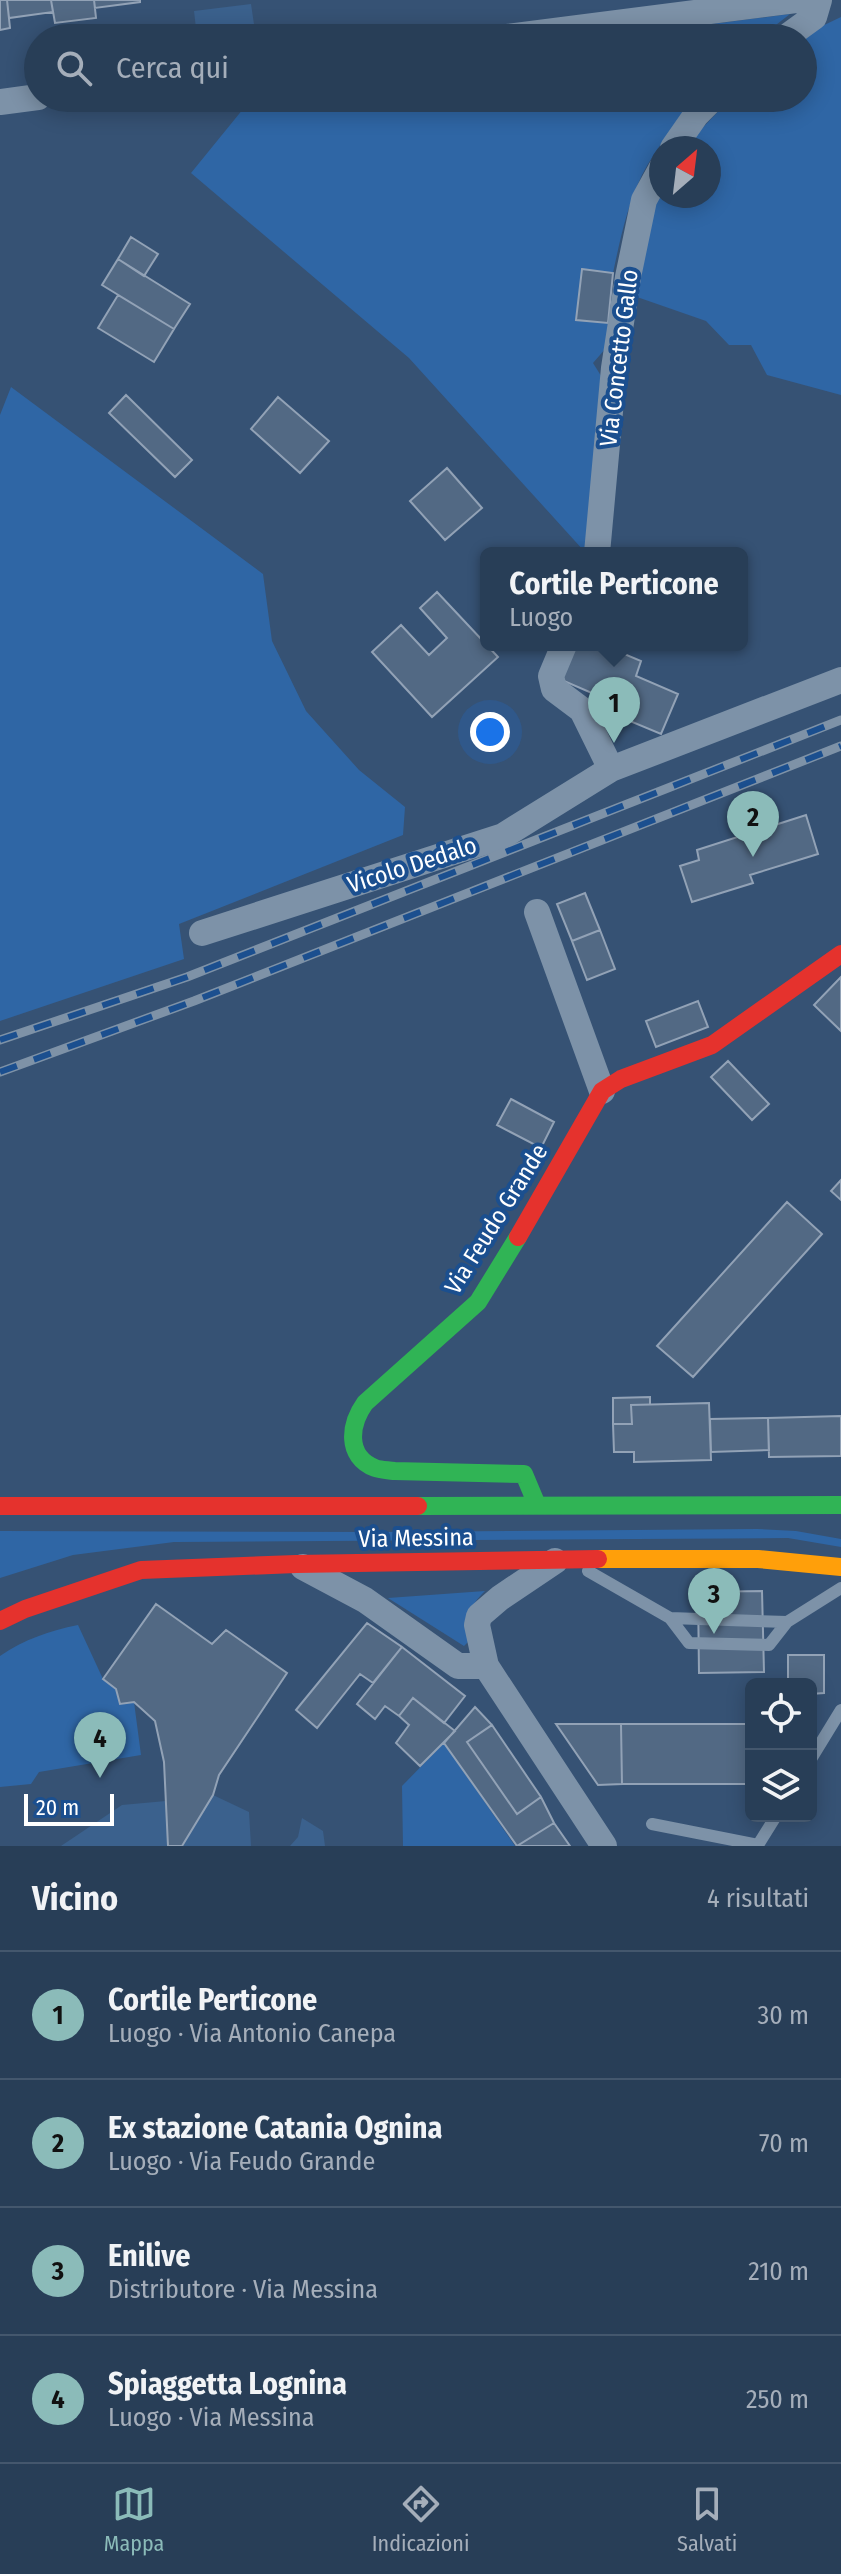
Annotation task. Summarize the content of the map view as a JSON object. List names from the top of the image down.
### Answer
{
  "streets": {
    "main road": ["Via Feudo Grande", "Via Messina"],
    "street": ["Via Concetto Gallo", "Vicolo Dedalo"]
  },
  "crossings": [
    ["Via Feudo Grande", "Via Messina"]
  ],
  "scale_bar": "20 m",
  "north": "top right",
  "page": {
    "search": "Cerca qui",
    "popup": ["Cortile Perticone", "Luogo"],
    "pins": [
      "1",
      "2",
      "3",
      "4"
    ],
    "scale": "20 m",
    "heading": ["Vicino", "4 risultati"],
    "list": [
      {
        "mark": "1",
        "name": "Cortile Perticone",
        "note": "Luogo · Via Antonio Canepa",
        "value": "30 m"
      },
      {
        "mark": "2",
        "name": "Ex stazione Catania Ognina",
        "note": "Luogo · Via Feudo Grande",
        "value": "70 m"
      },
      {
        "mark": "3",
        "name": "Enilive",
        "note": "Distributore · Via Messina",
        "value": "210 m"
      },
      {
        "mark": "4",
        "name": "Spiaggetta Lognina",
        "note": "Luogo · Via Messina",
        "value": "250 m"
      }
    ],
    "nav": ["Mappa", "Indicazioni", "Salvati"]
  }
}
